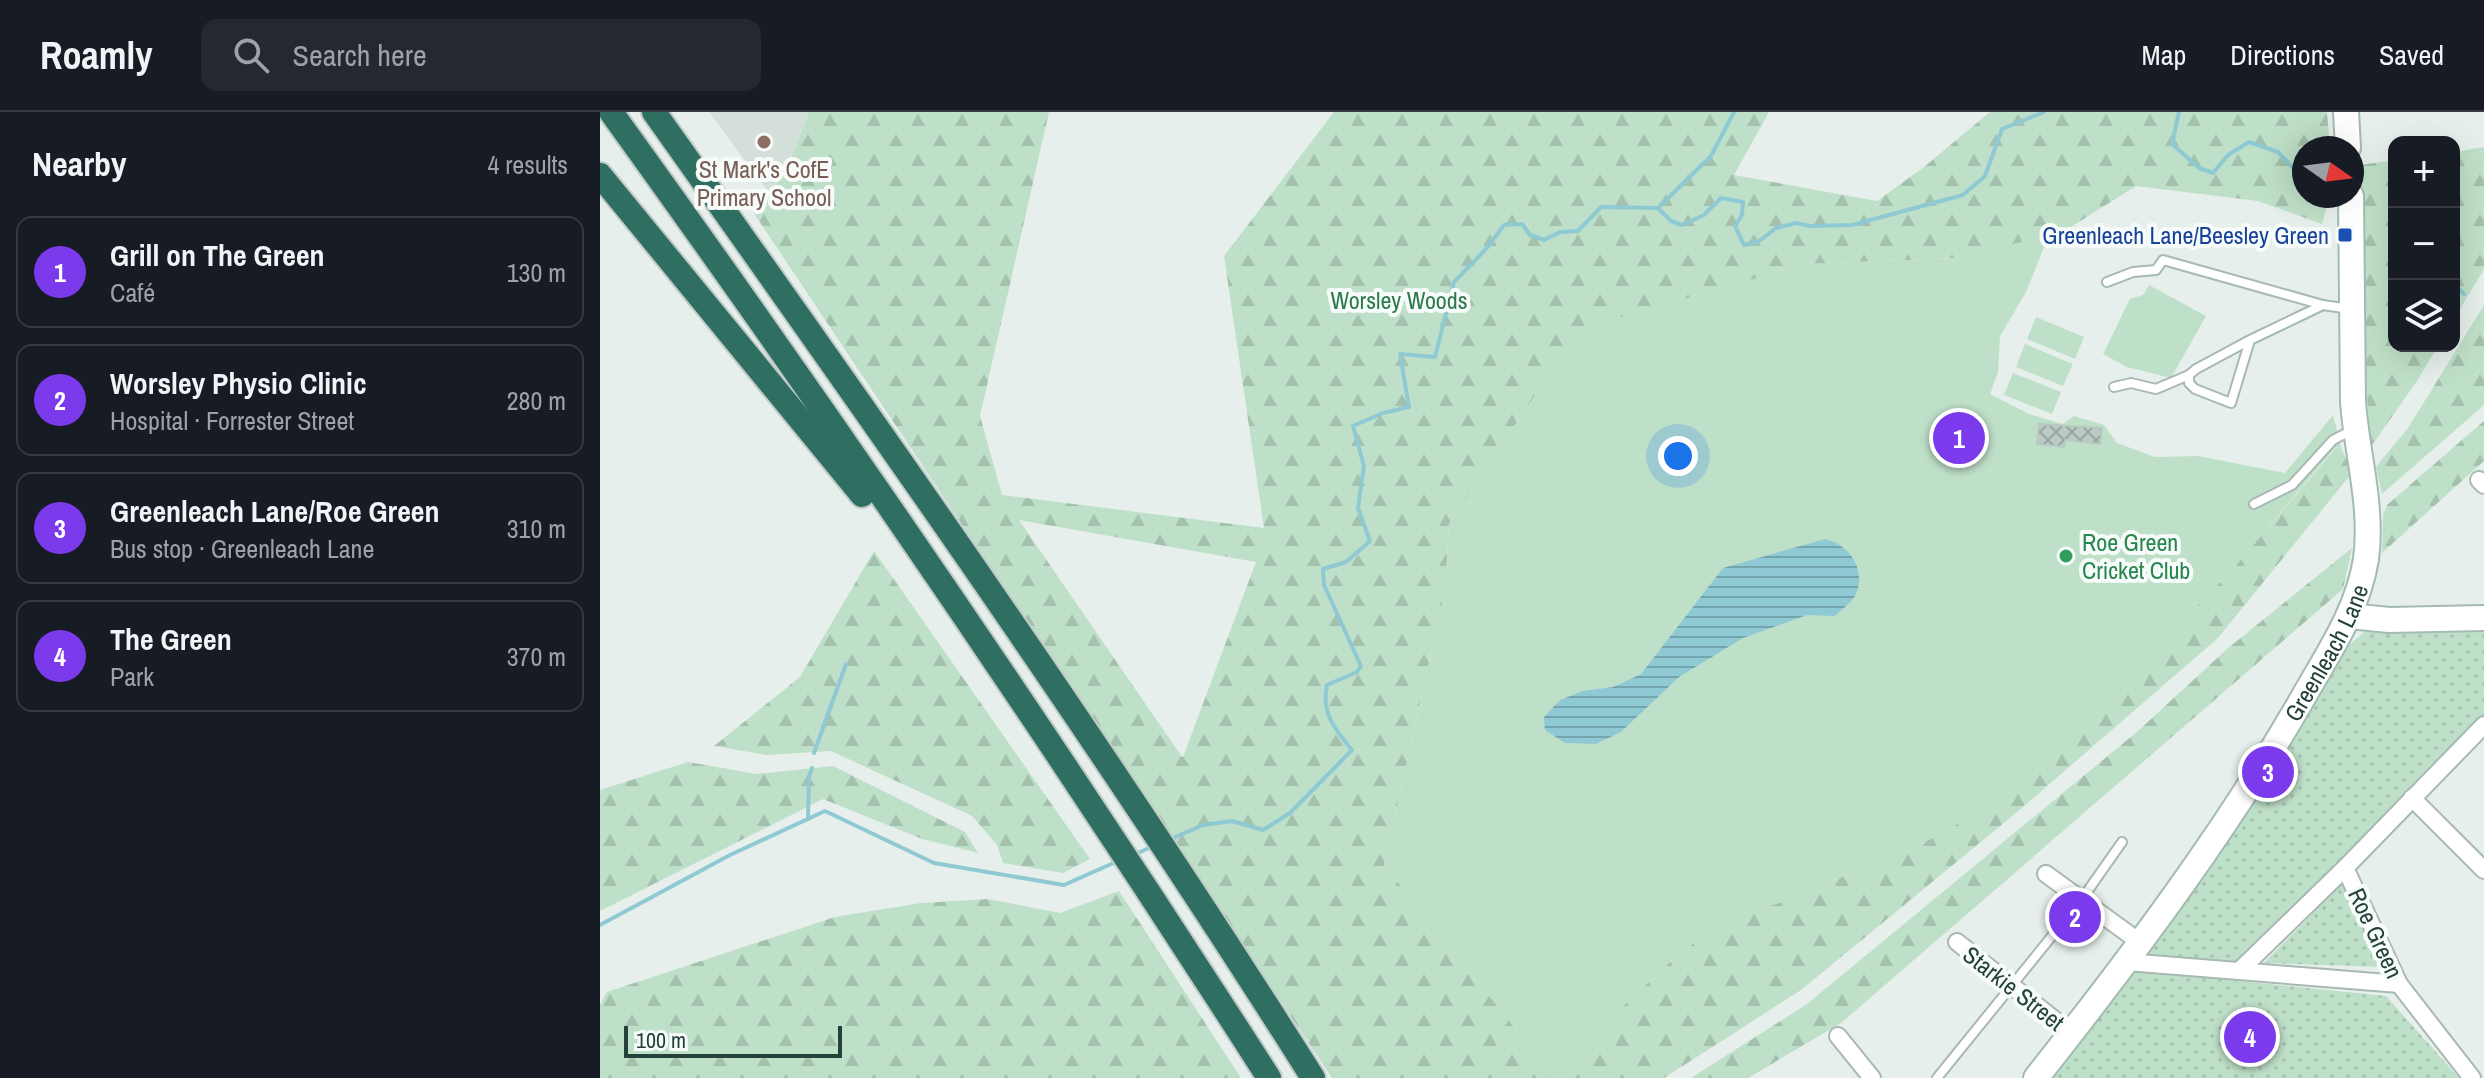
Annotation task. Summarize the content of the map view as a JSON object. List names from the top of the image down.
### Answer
{
  "streets": {
    "street": ["Greenleach Lane", "Roe Green", "Starkie Street"]
  },
  "crossings": [
    ["Greenleach Lane", "Starkie Street"]
  ],
  "parks": ["Worsley Woods"],
  "places": {
    "other": ["St Mark's CofE Primary School", "Roe Green Cricket Club"],
    "transit": ["Greenleach Lane/Beesley Green"]
  },
  "scale_bar": "100 m",
  "north": "right",
  "page": {
    "header": "Roamly",
    "search": "Search here",
    "nav": ["Map", "Directions", "Saved"],
    "heading": ["Nearby", "4 results"],
    "map_buttons": ["+", "−"],
    "list": [
      {
        "mark": "1",
        "name": "Grill on The Green",
        "note": "Café",
        "value": "130 m"
      },
      {
        "mark": "2",
        "name": "Worsley Physio Clinic",
        "note": "Hospital · Forrester Street",
        "value": "280 m"
      },
      {
        "mark": "3",
        "name": "Greenleach Lane/Roe Green",
        "note": "Bus stop · Greenleach Lane",
        "value": "310 m"
      },
      {
        "mark": "4",
        "name": "The Green",
        "note": "Park",
        "value": "370 m"
      }
    ],
    "pins": [
      "1",
      "3",
      "2",
      "4"
    ],
    "scale": "100 m"
  }
}
